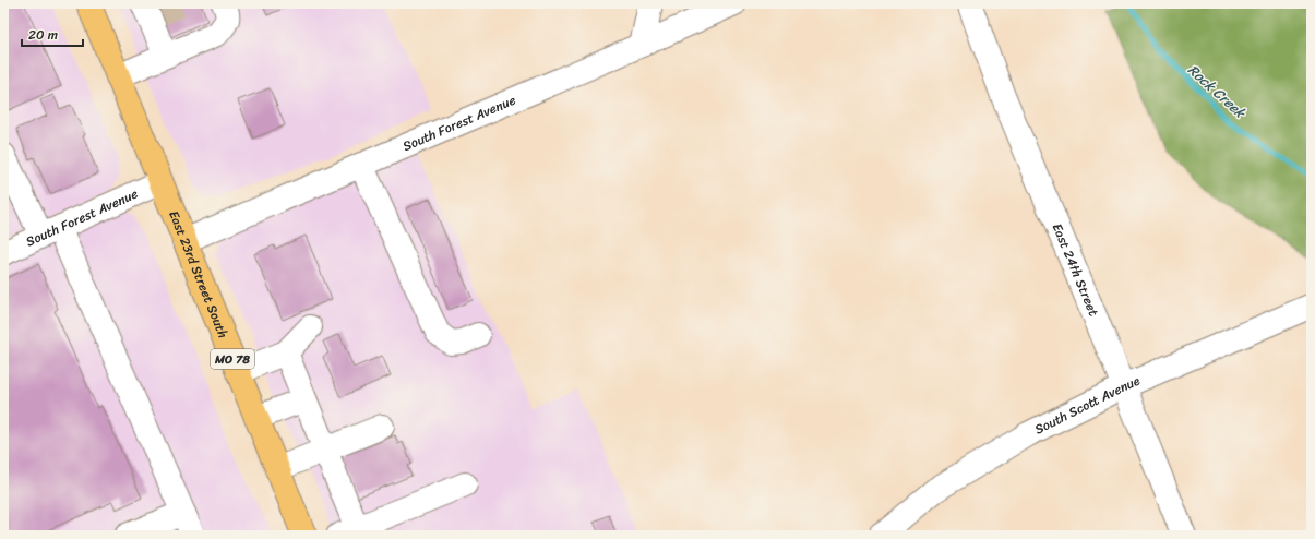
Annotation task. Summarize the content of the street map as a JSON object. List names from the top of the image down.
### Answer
{
  "streets": {
    "main road": ["East 23rd Street South", "MO 78"],
    "street": ["South Forest Avenue", "East 24th Street", "South Scott Avenue"]
  },
  "crossings": [
    ["South Forest Avenue", "East 23rd Street South"],
    ["South Forest Avenue", "MO 78"],
    ["East 24th Street", "South Scott Avenue"],
    ["East 23rd Street South", "MO 78"]
  ],
  "water": ["Rock Creek"],
  "scale_bar": "20 m"
}
